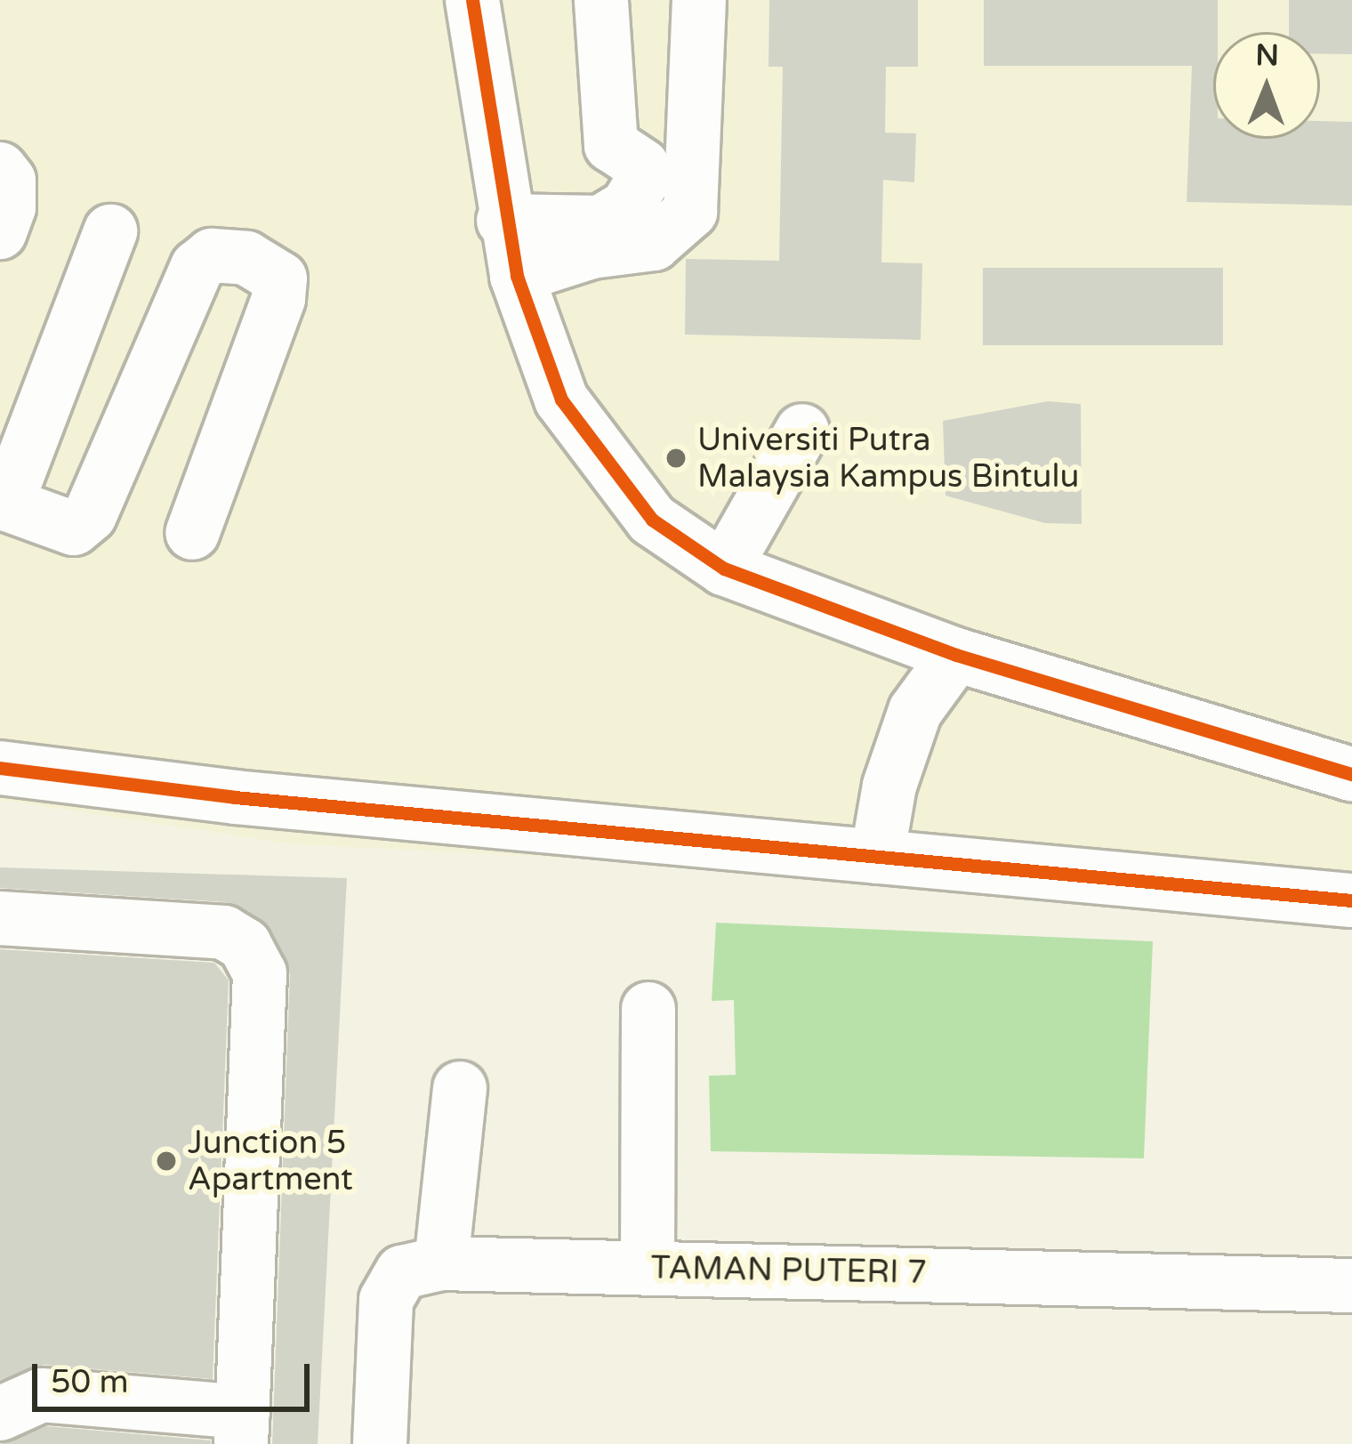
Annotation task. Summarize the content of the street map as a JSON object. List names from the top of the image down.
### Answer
{
  "streets": {
    "street": ["TAMAN PUTERI 7"]
  },
  "places": ["Universiti Putra Malaysia Kampus Bintulu", "Junction 5 Apartment"],
  "scale_bar": "50 m",
  "north": "top"
}
